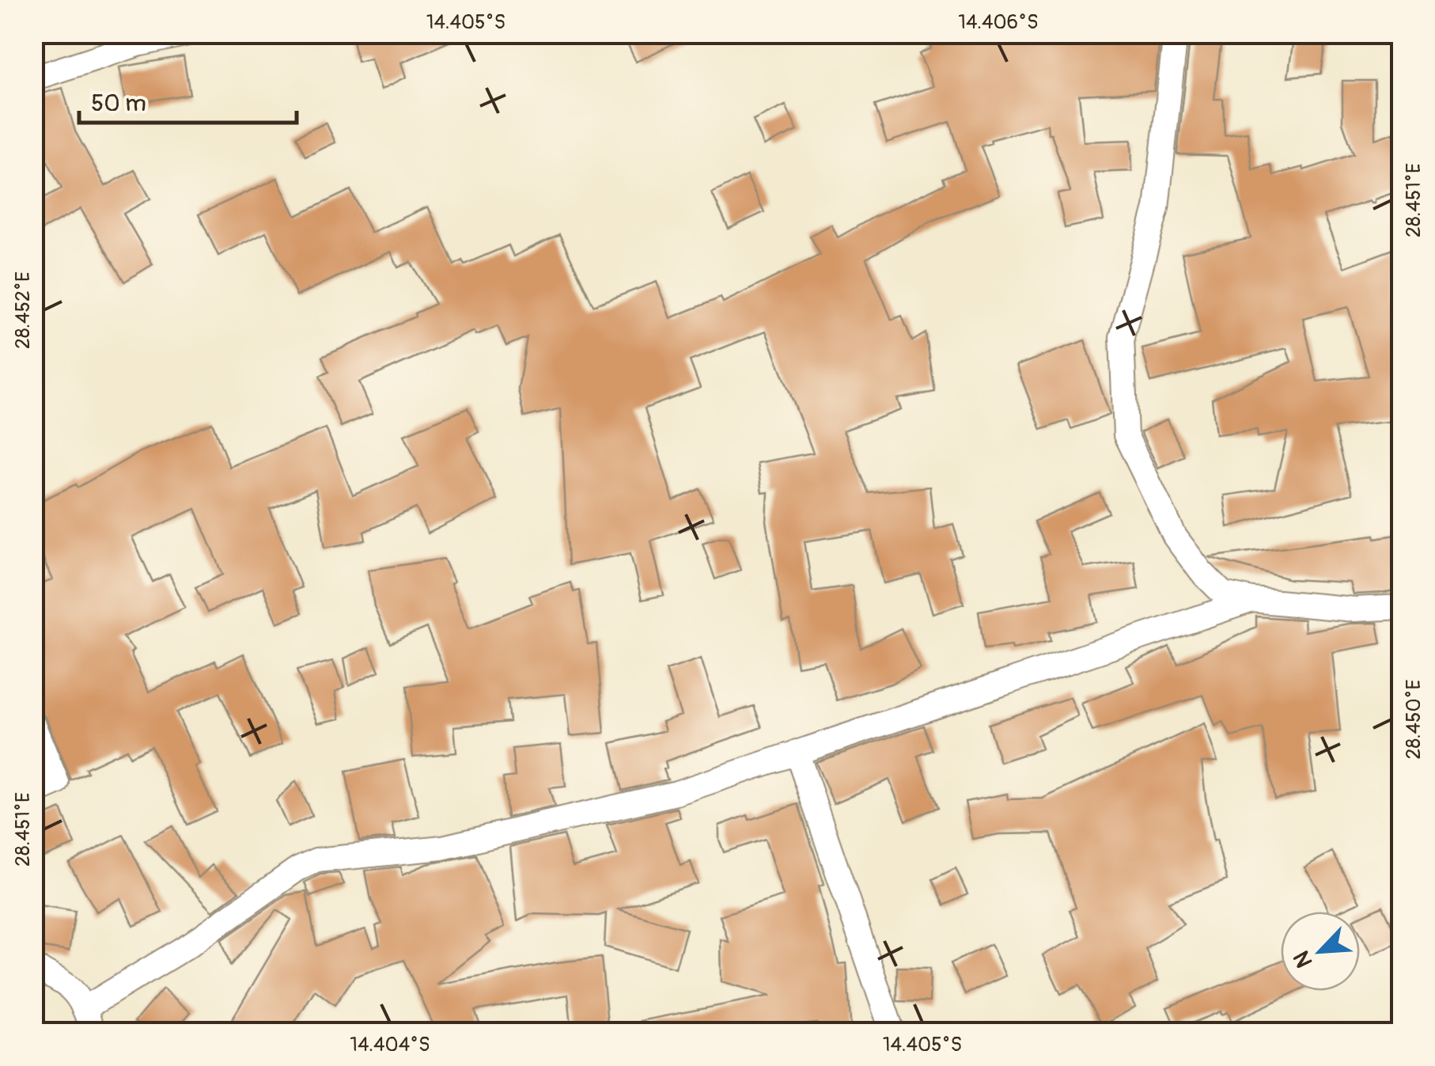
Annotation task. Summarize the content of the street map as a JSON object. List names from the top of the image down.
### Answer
{
  "scale_bar": "50 m",
  "north": "bottom left",
  "coordinates": [
    "14.405°S",
    "14.406°S",
    "28.451°E",
    "28.452°E",
    "28.450°E",
    "14.404°S"
  ]
}
